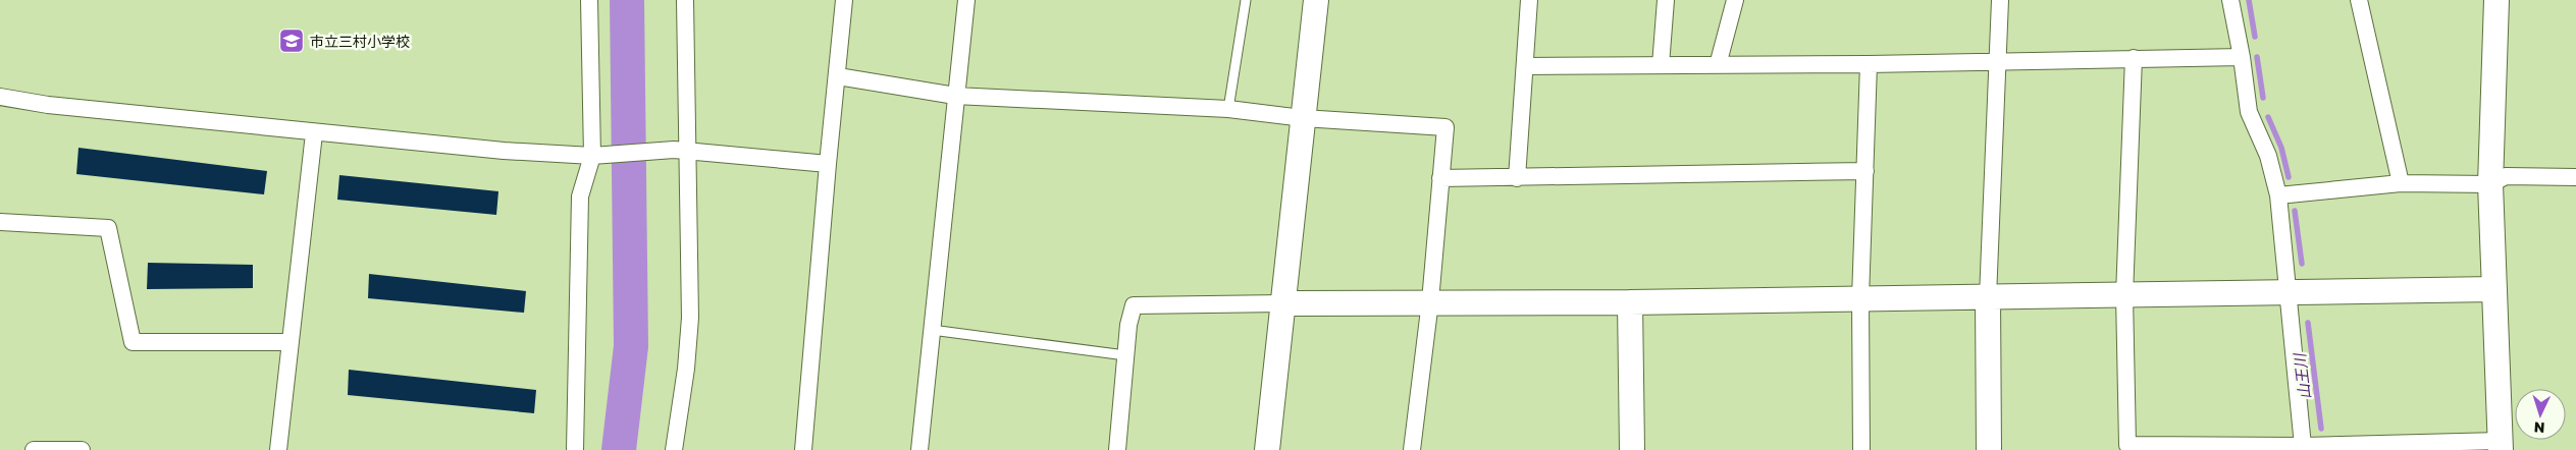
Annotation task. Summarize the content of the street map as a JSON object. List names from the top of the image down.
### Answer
{
  "water": ["山王川"],
  "places": {
    "school or university": ["市立三村小学校"]
  },
  "north": "bottom"
}
